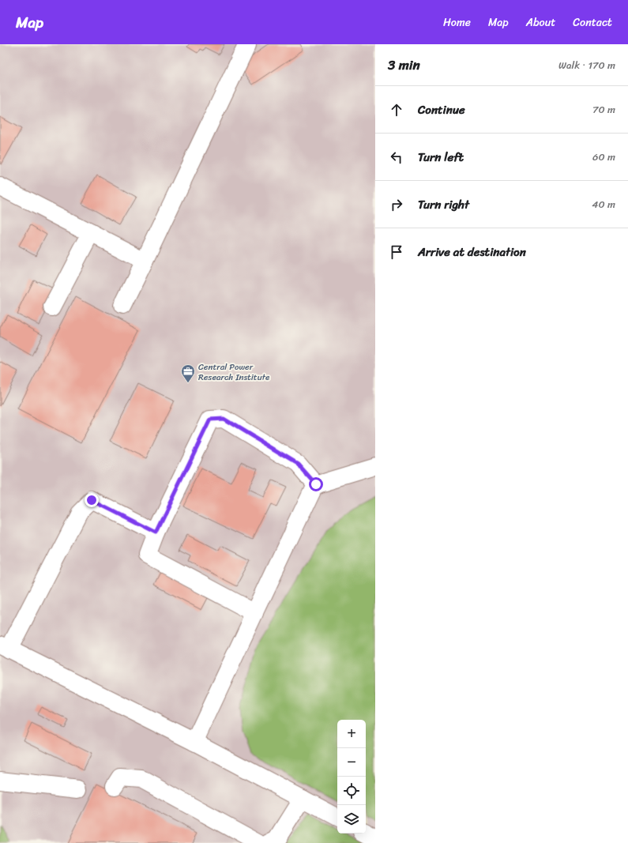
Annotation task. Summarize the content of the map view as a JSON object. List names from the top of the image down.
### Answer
{
  "places": {
    "office": ["Central Power Research Institute"]
  },
  "page": {
    "header": "Map",
    "nav": [
      "Home",
      "Map",
      "About",
      "Contact"
    ],
    "heading": ["3 min", "Walk · 170 m"],
    "list": [
      ["Continue", "70 m"],
      ["Turn left", "60 m"],
      ["Turn right", "40 m"],
      "Arrive at destination"
    ],
    "map_buttons": ["+", "−"]
  }
}
